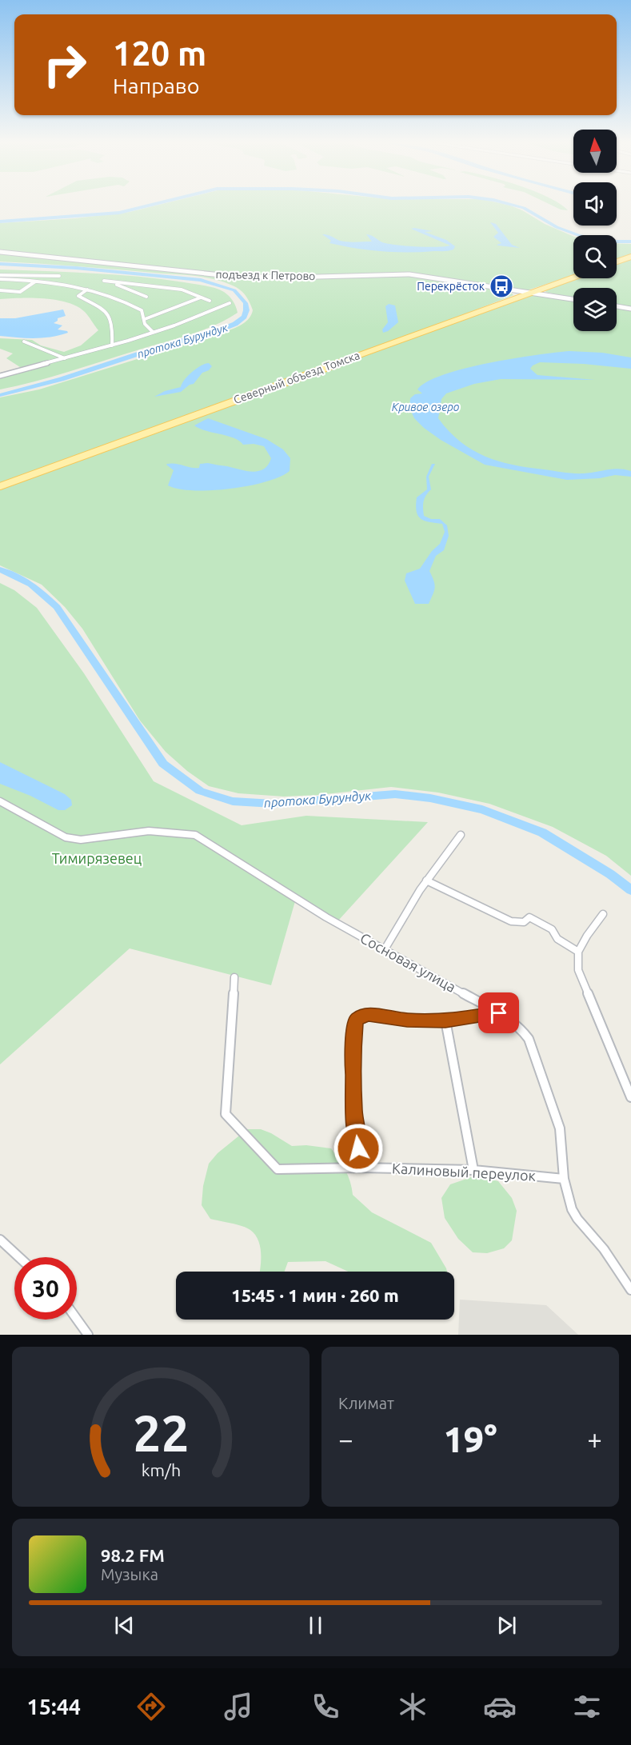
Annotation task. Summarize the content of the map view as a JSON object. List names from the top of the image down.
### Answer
{
  "streets": {
    "main road": ["Северный объезд Томска"],
    "street": ["подъезд к Петрово", "Сосновая улица", "Калиновый переулок"]
  },
  "crossings": [
    ["подъезд к Петрово", "Северный объезд Томска"],
    ["Сосновая улица", "Калиновый переулок"]
  ],
  "water": ["протока Бурундук", "Кривое озеро"],
  "parks": ["Тимирязевец"],
  "places": {
    "bus stop": ["Перекрёсток"]
  },
  "north": "top",
  "page": {
    "turn": ["120 m", "Направо"],
    "limit": "30",
    "trip": "15:45 · 1 мин · 260 m",
    "tile": "Климат",
    "heat": ["−", "19°", "+"],
    "song": ["98.2 FM", "Музыка"],
    "tabs": "15:44",
    "gauge": ["22", "km/h"]
  }
}
